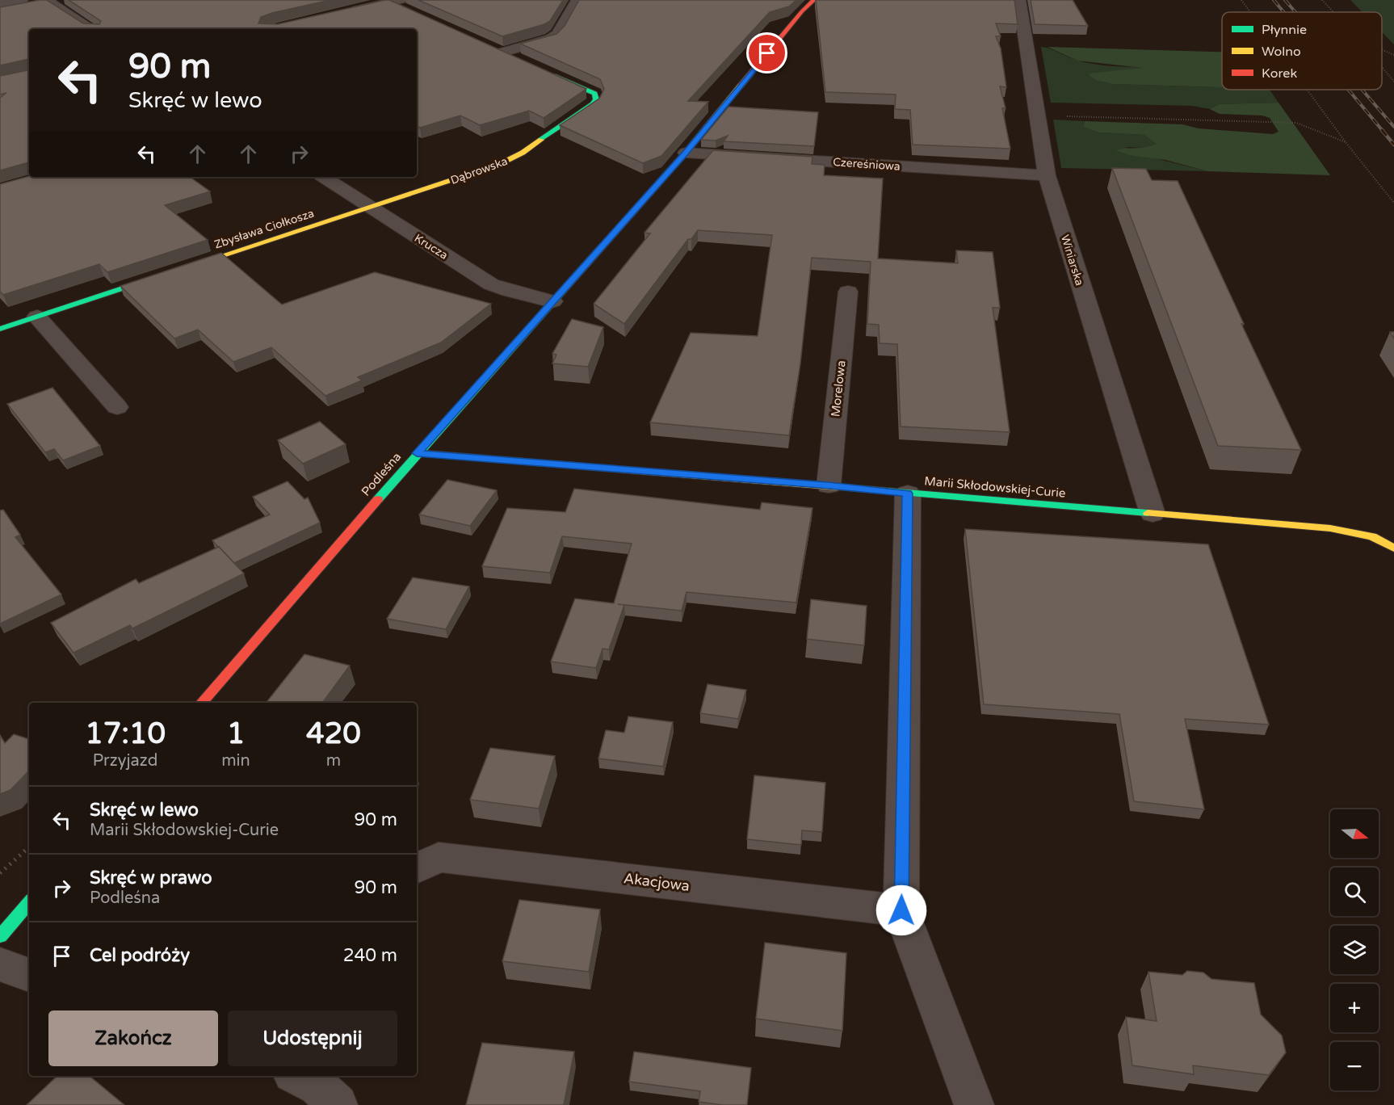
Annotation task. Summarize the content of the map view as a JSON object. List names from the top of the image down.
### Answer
{
  "streets": {
    "street": [
      "Czereśniowa",
      "Dąbrowska",
      "Zbysława Ciołkosza",
      "Krucza",
      "Winiarska",
      "Morelowa",
      "Podleśna",
      "Marii Skłodowskiej-Curie",
      "Akacjowa"
    ]
  },
  "crossings": [
    ["Czereśniowa", "Winiarska"],
    ["Czereśniowa", "Podleśna"],
    ["Dąbrowska", "Zbysława Ciołkosza"],
    ["Dąbrowska", "Krucza"],
    ["Zbysława Ciołkosza", "Krucza"],
    ["Krucza", "Podleśna"],
    ["Winiarska", "Marii Skłodowskiej-Curie"],
    ["Morelowa", "Marii Skłodowskiej-Curie"],
    ["Podleśna", "Marii Skłodowskiej-Curie"]
  ],
  "legend": ["Płynnie", "Wolno", "Korek"],
  "north": "right",
  "page": {
    "turn": ["90 m", "Skręć w lewo"],
    "eta": [
      "17:10",
      "Przyjazd",
      "1",
      "min",
      "420",
      "m"
    ],
    "list": [
      {
        "name": "Skręć w lewo",
        "note": "Marii Skłodowskiej-Curie",
        "value": "90 m"
      },
      {
        "name": "Skręć w prawo",
        "note": "Podleśna",
        "value": "90 m"
      },
      {
        "name": "Cel podróży",
        "value": "240 m"
      }
    ],
    "map_buttons": ["+", "−"],
    "buttons": ["Zakończ", "Udostępnij"]
  }
}
